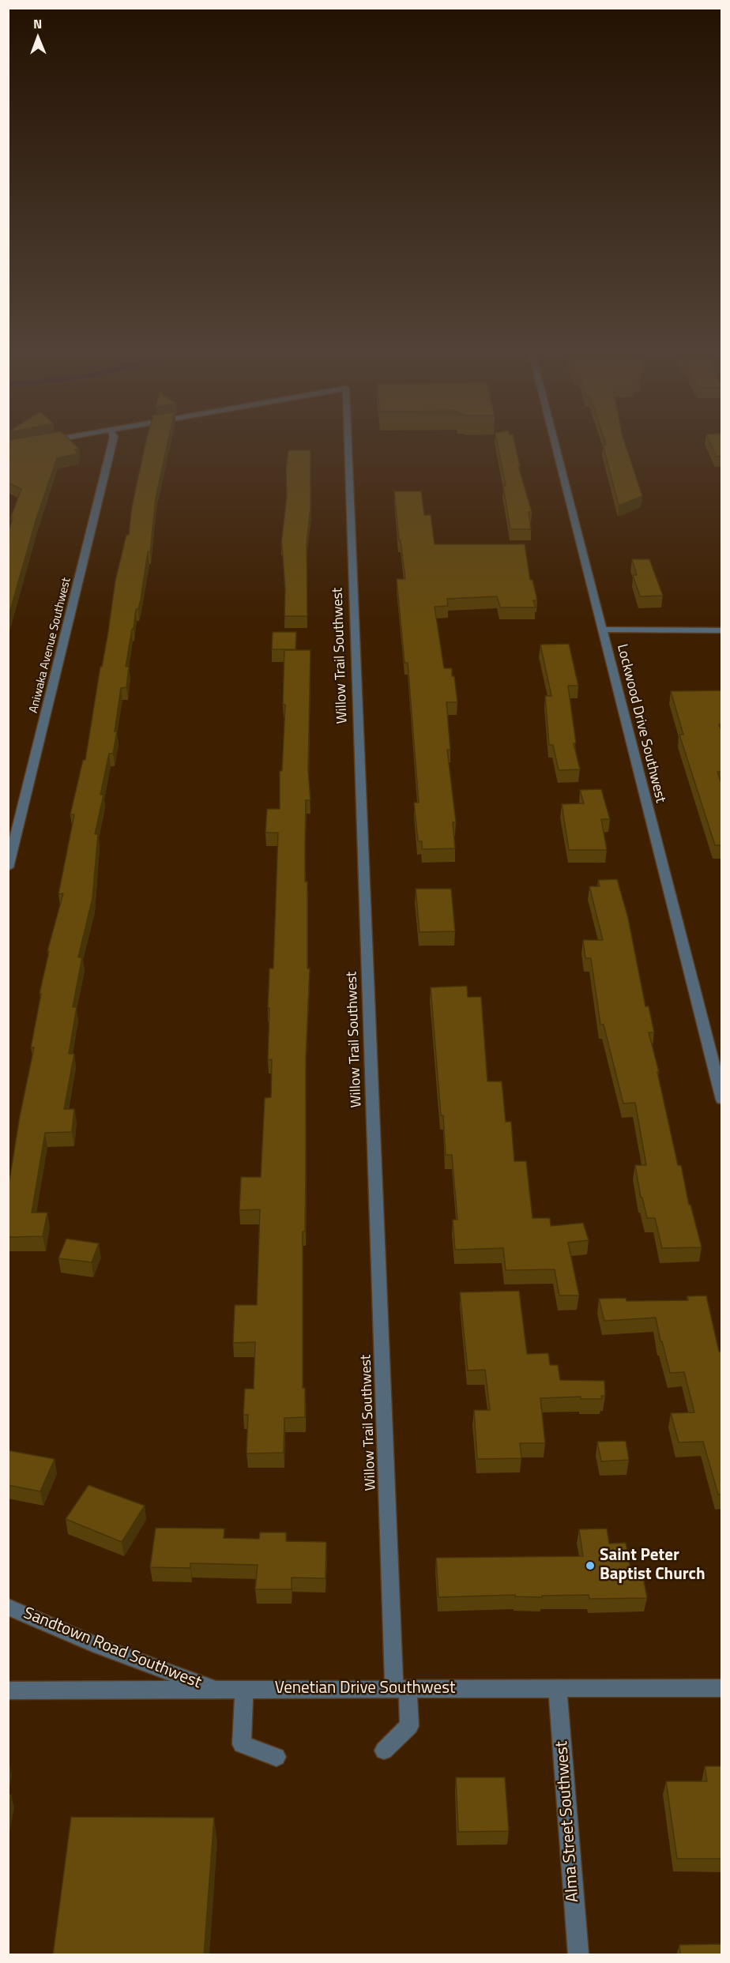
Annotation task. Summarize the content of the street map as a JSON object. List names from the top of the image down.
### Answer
{
  "streets": {
    "street": [
      "Aniwaka Avenue Southwest",
      "Willow Trail Southwest",
      "Lockwood Drive Southwest",
      "Sandtown Road Southwest",
      "Venetian Drive Southwest",
      "Alma Street Southwest"
    ]
  },
  "crossings": [
    ["Willow Trail Southwest", "Venetian Drive Southwest"],
    ["Sandtown Road Southwest", "Venetian Drive Southwest"],
    ["Venetian Drive Southwest", "Alma Street Southwest"]
  ],
  "places": ["Saint Peter Baptist Church"],
  "north": "top"
}
